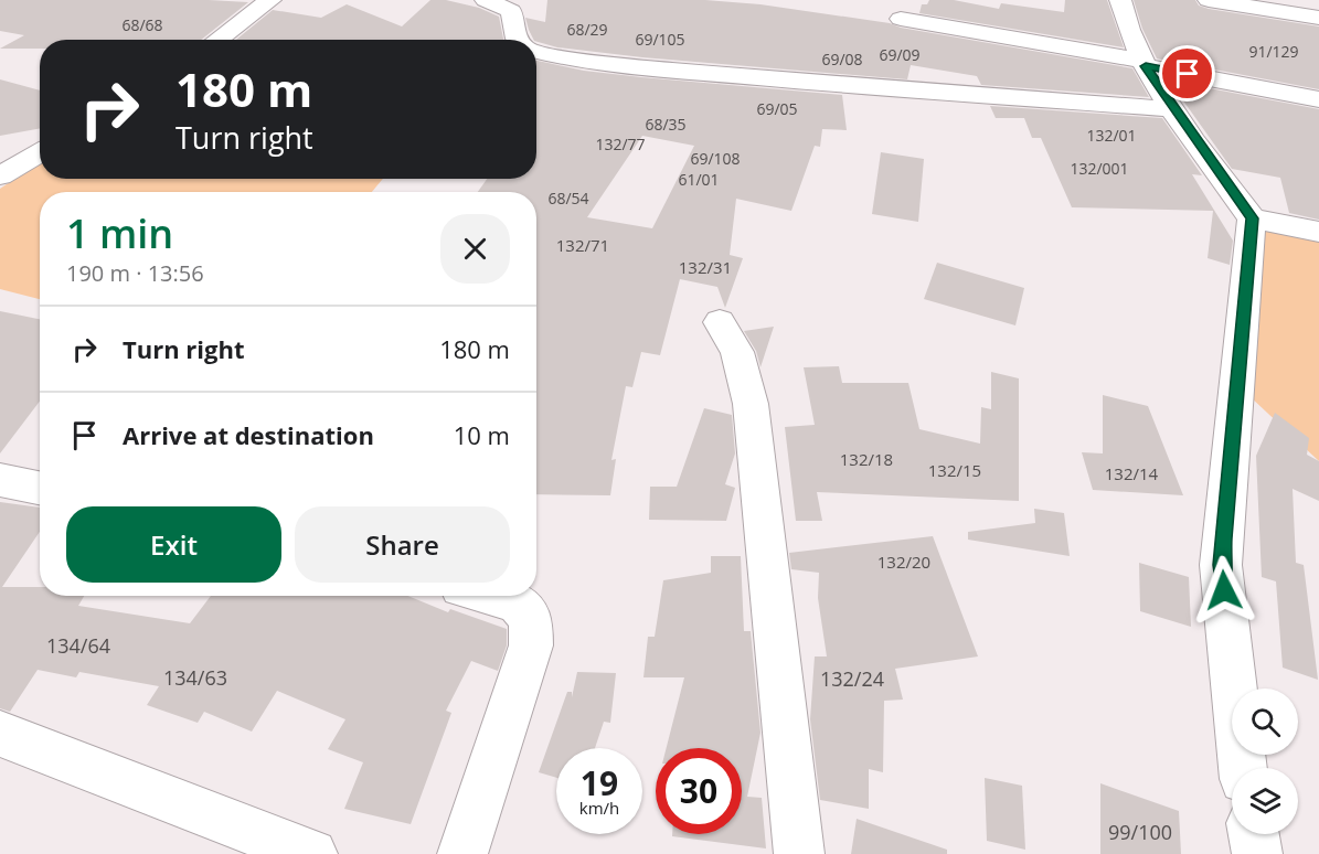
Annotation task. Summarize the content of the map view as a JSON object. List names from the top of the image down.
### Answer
{
  "house_numbers": [
    "68/68",
    "68/29",
    "69/105",
    "91/129",
    "69/09",
    "69/08",
    "69/05",
    "68/35",
    "132/01",
    "132/77",
    "69/108",
    "132/001",
    "61/01",
    "68/54",
    "132/71",
    "132/31",
    "132/18",
    "132/15",
    "132/14",
    "132/20",
    "134/64",
    "134/63",
    "132/24",
    "99/100"
  ],
  "page": {
    "turn": ["180 m", "Turn right"],
    "heading": ["1 min", "190 m · 13:56"],
    "list": [
      {
        "name": "Turn right",
        "value": "180 m"
      },
      {
        "name": "Arrive at destination",
        "value": "10 m"
      }
    ],
    "buttons": ["Exit", "Share"],
    "speed": "19 km/h",
    "limit": "30"
  }
}
